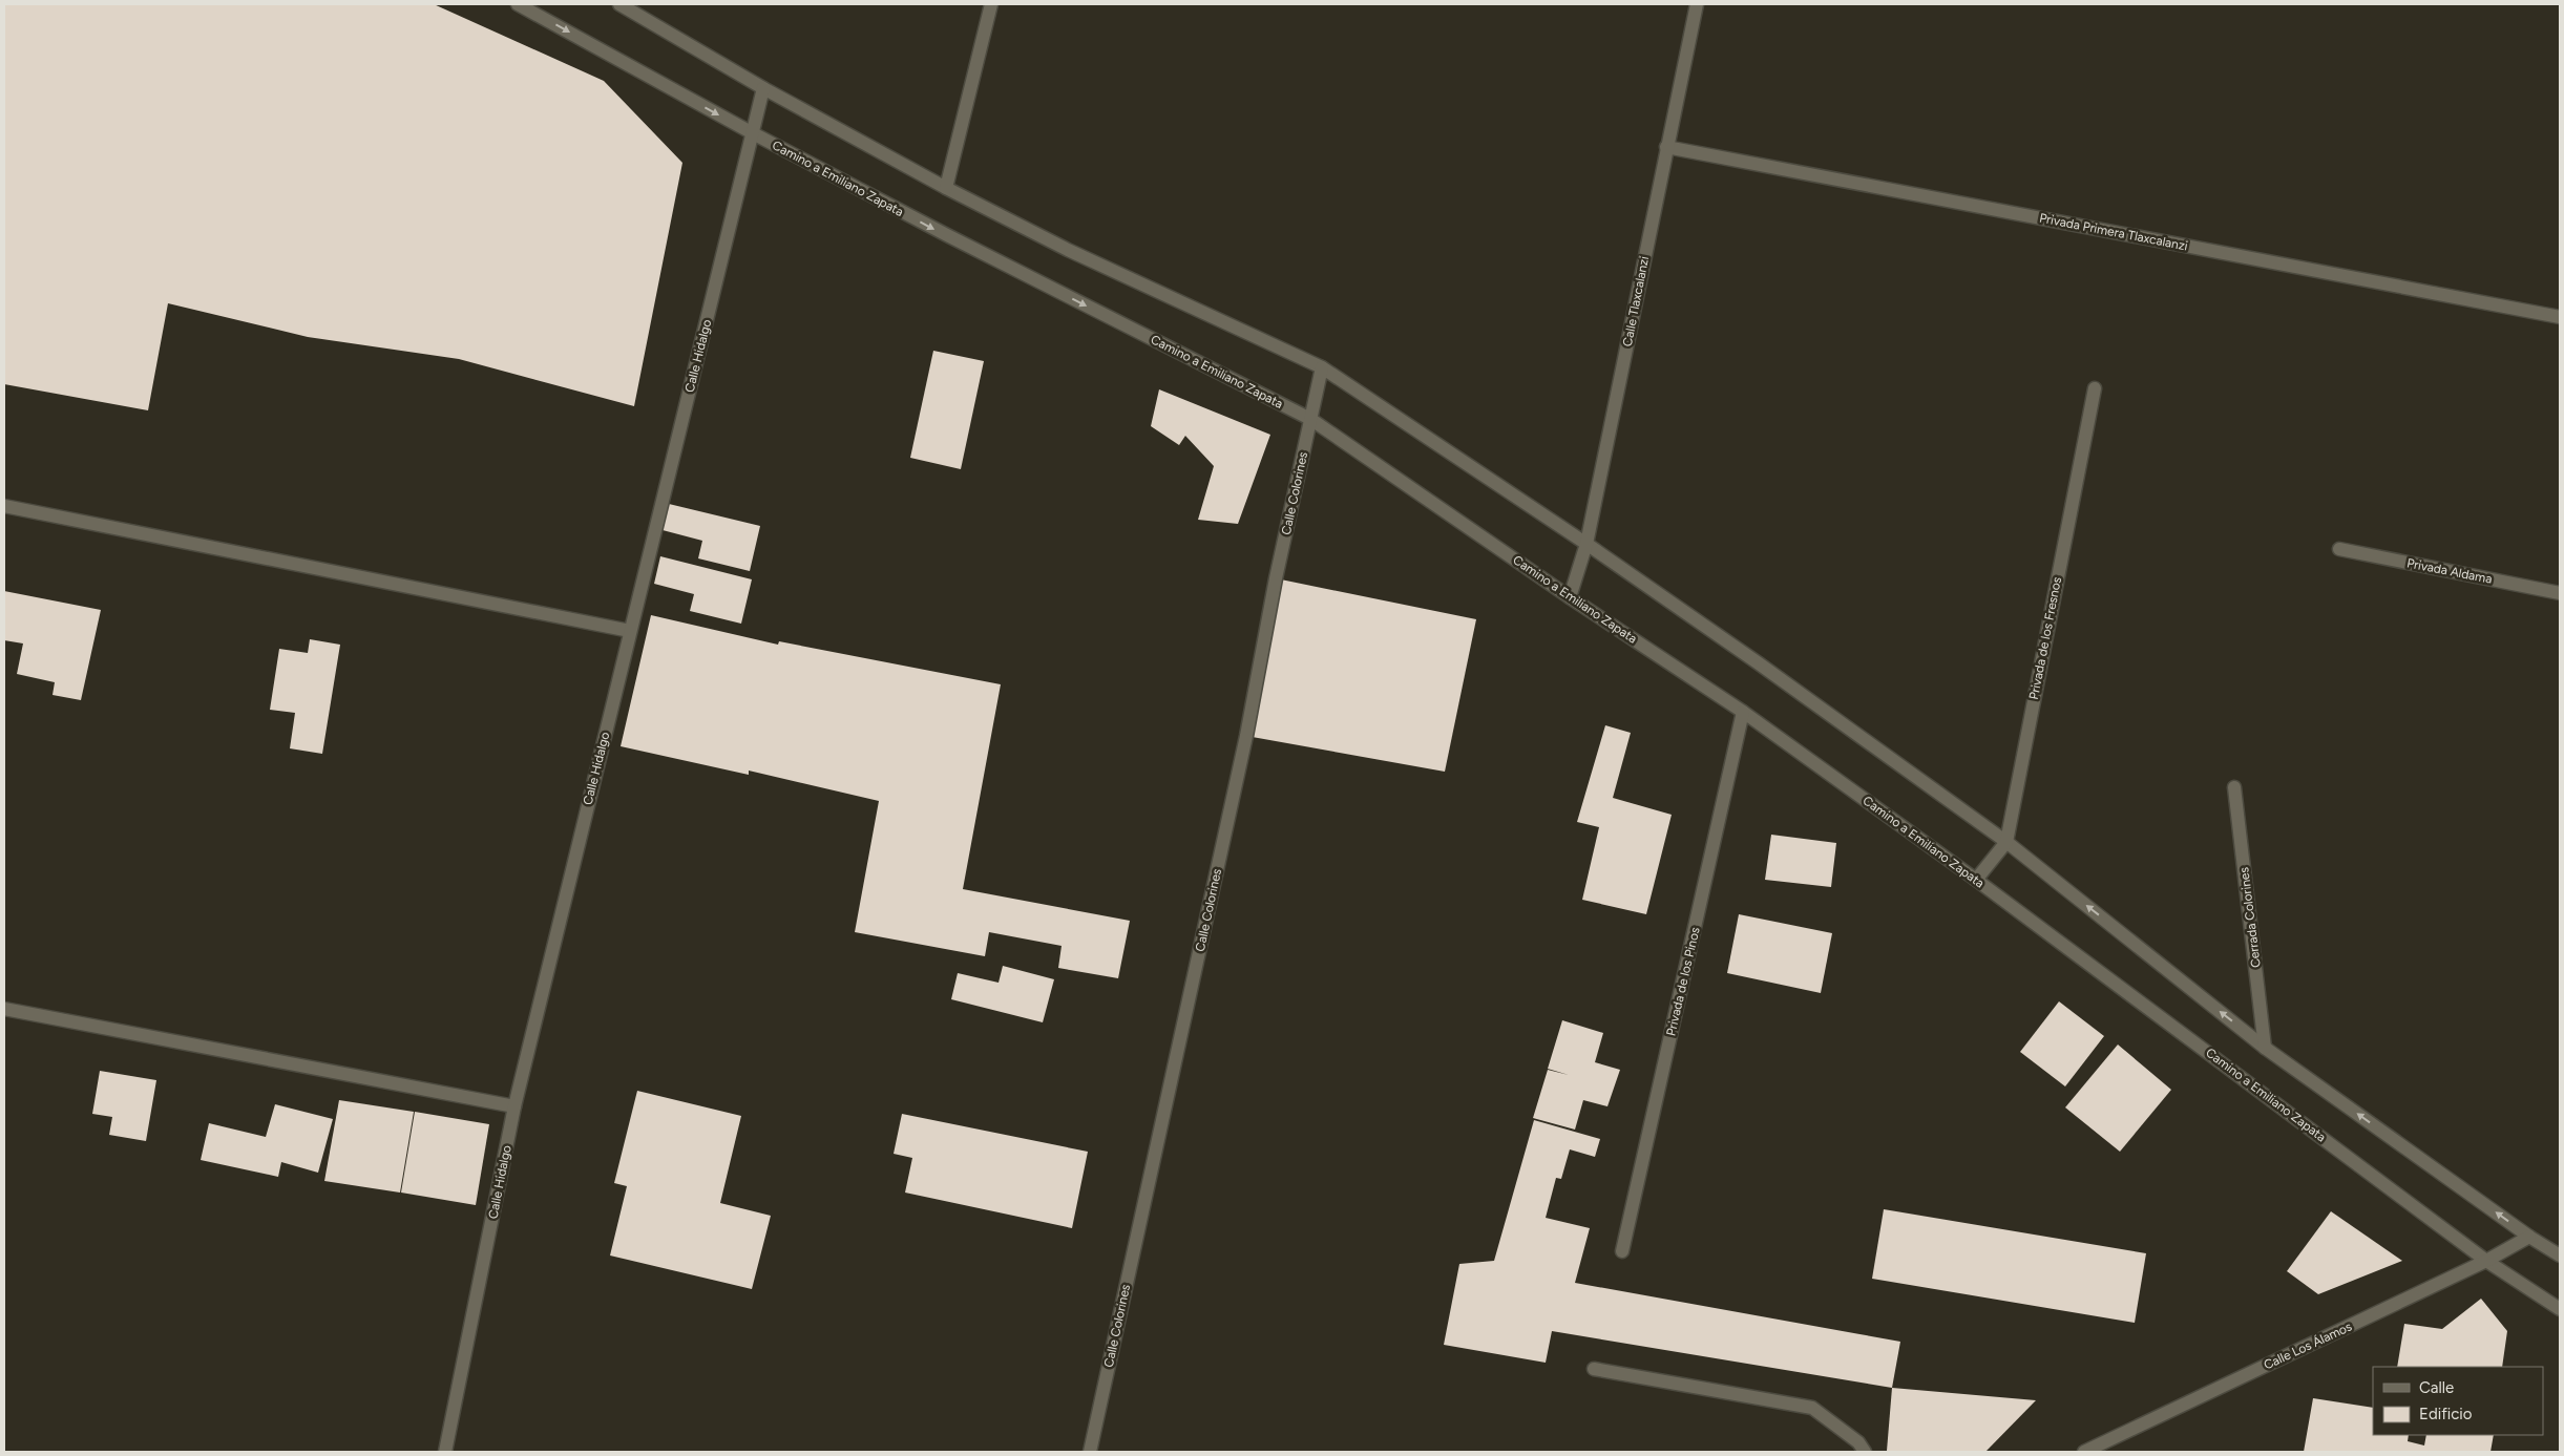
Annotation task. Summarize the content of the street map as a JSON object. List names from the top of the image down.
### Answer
{
  "streets": {
    "street": [
      "Camino a Emiliano Zapata",
      "Privada Primera Tlaxcalanzi",
      "Calle Tlaxcalanzi",
      "Calle Hidalgo",
      "Calle Colorines",
      "Privada Aldama",
      "Privada de los Fresnos",
      "Cerrada Colorines",
      "Privada de los Pinos",
      "Calle Los Álamos"
    ]
  },
  "crossings": [
    ["Camino a Emiliano Zapata", "Calle Tlaxcalanzi"],
    ["Camino a Emiliano Zapata", "Calle Hidalgo"],
    ["Camino a Emiliano Zapata", "Calle Colorines"],
    ["Camino a Emiliano Zapata", "Privada de los Fresnos"],
    ["Camino a Emiliano Zapata", "Privada de los Pinos"],
    ["Camino a Emiliano Zapata", "Calle Los Álamos"],
    ["Privada Primera Tlaxcalanzi", "Calle Tlaxcalanzi"]
  ],
  "legend": ["Calle", "Edificio"]
}
